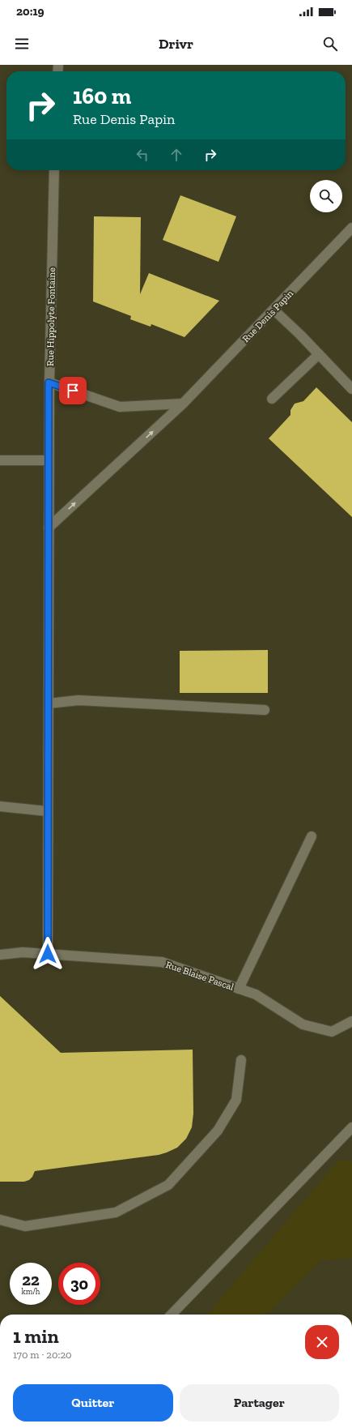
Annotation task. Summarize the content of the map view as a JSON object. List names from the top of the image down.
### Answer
{
  "streets": {
    "street": ["Rue Denis Papin", "Rue Hippolyte Fontaine", "Rue Blaise Pascal"]
  },
  "crossings": [
    ["Rue Denis Papin", "Rue Hippolyte Fontaine"],
    ["Rue Hippolyte Fontaine", "Rue Blaise Pascal"]
  ],
  "one_way": ["Rue Denis Papin"],
  "page": {
    "status": "20:19",
    "header": "Drivr",
    "turn": ["160 m", "Rue Denis Papin"],
    "speed": "22 km/h",
    "limit": "30",
    "heading": ["1 min", "170 m · 20:20"],
    "buttons": ["Quitter", "Partager"]
  }
}
